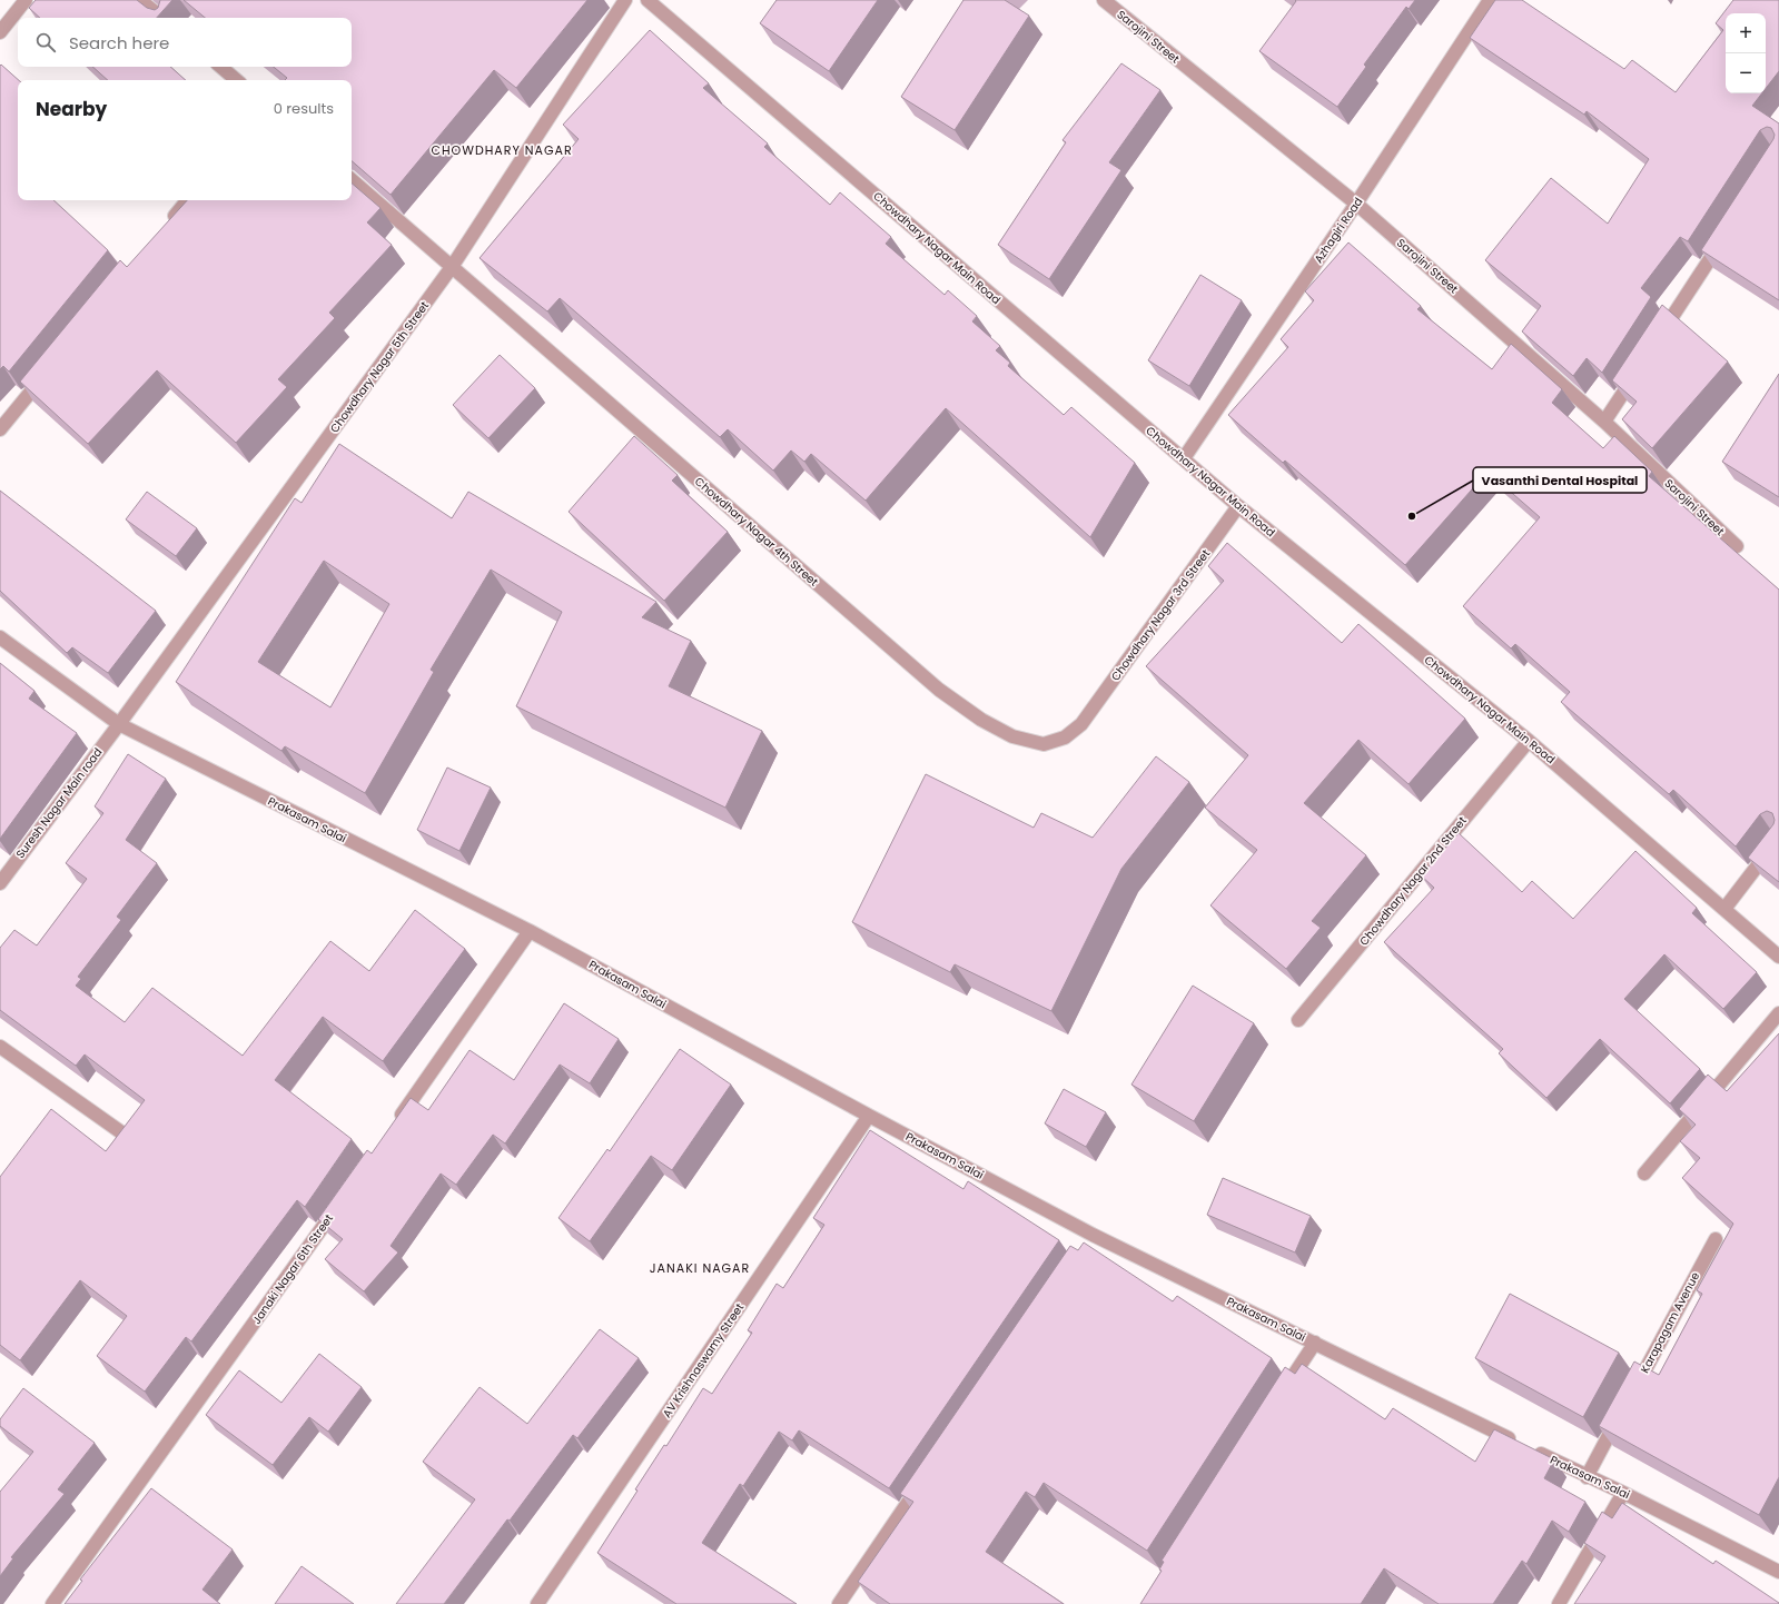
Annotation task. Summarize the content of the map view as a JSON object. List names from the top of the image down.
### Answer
{
  "streets": {
    "street": [
      "Sarojini Street",
      "Azhagiri Road",
      "Chowdhary Nagar Main Road",
      "Chowdhary Nagar 5th Street",
      "Chowdhary Nagar 4th Street",
      "Chowdhary Nagar 3rd Street",
      "Suresh Nagar Main road",
      "Prakasam Salai",
      "Chowdhary Nagar 2nd Street",
      "Janaki Nagar 6th Street",
      "Karapagam Avenue",
      "AV Krishnaswamy Street"
    ]
  },
  "crossings": [
    ["Sarojini Street", "Azhagiri Road"],
    ["Azhagiri Road", "Chowdhary Nagar Main Road"],
    ["Chowdhary Nagar Main Road", "Chowdhary Nagar 3rd Street"],
    ["Chowdhary Nagar Main Road", "Chowdhary Nagar 2nd Street"],
    ["Chowdhary Nagar 5th Street", "Chowdhary Nagar 4th Street"],
    ["Chowdhary Nagar 5th Street", "Suresh Nagar Main road"],
    ["Chowdhary Nagar 5th Street", "Prakasam Salai"],
    ["Chowdhary Nagar 4th Street", "Chowdhary Nagar 3rd Street"],
    ["Suresh Nagar Main road", "Prakasam Salai"],
    ["Prakasam Salai", "AV Krishnaswamy Street"]
  ],
  "districts": ["CHOWDHARY NAGAR", "JANAKI NAGAR"],
  "places": ["Vasanthi Dental Hospital"],
  "page": {
    "map_buttons": ["+", "−"],
    "search": "Search here",
    "heading": ["Nearby", "0 results"]
  }
}
